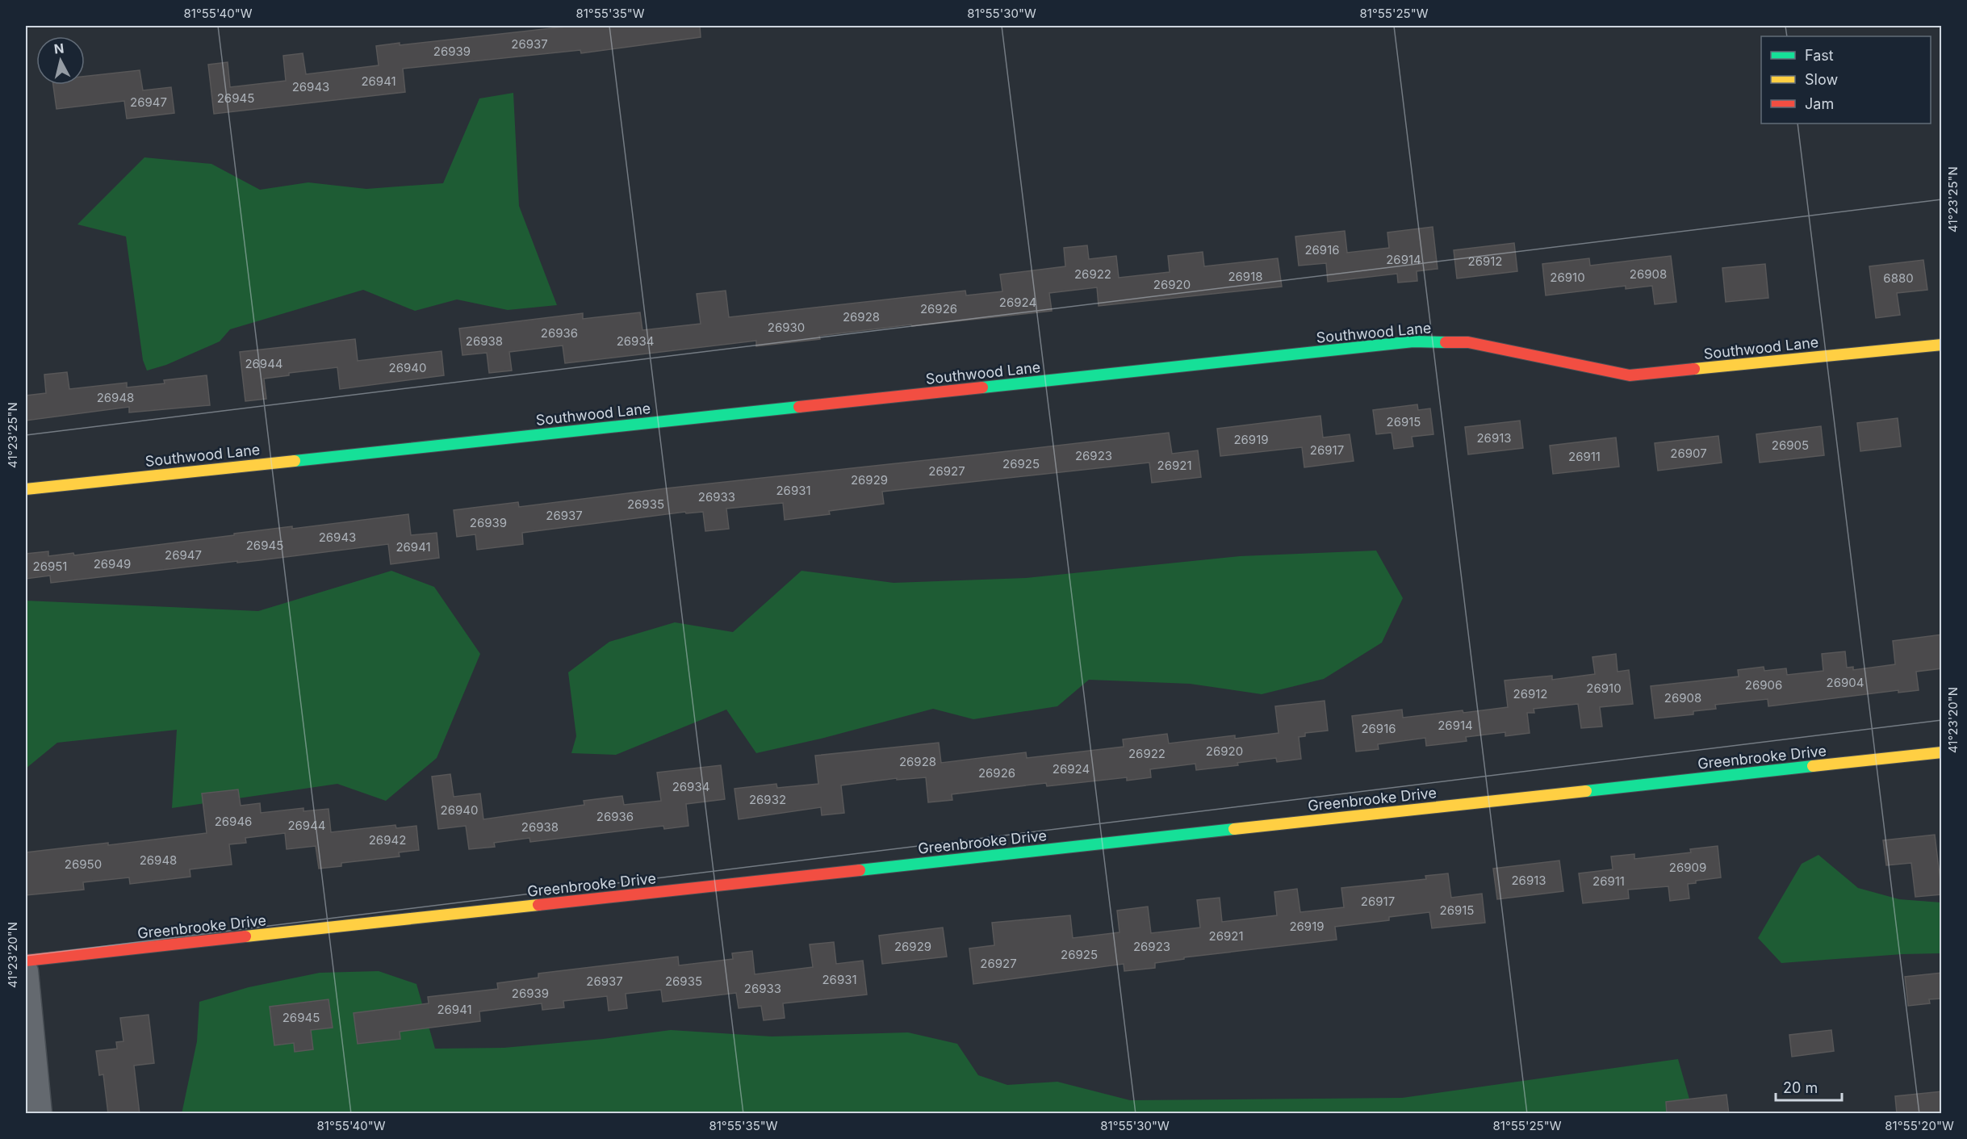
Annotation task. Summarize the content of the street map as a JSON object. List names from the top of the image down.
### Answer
{
  "streets": {
    "street": ["Southwood Lane", "Greenbrooke Drive"]
  },
  "house_numbers": [
    "26937",
    "26939",
    "26941",
    "26943",
    "26945",
    "26947",
    "26916",
    "26914",
    "26912",
    "26922",
    "26908",
    "26918",
    "26910",
    "6880",
    "26920",
    "26924",
    "26926",
    "26928",
    "26930",
    "26936",
    "26938",
    "26934",
    "26944",
    "26940",
    "26948",
    "26915",
    "26913",
    "26919",
    "26905",
    "26917",
    "26907",
    "26923",
    "26911",
    "26925",
    "26921",
    "26927",
    "26929",
    "26931",
    "26933",
    "26935",
    "26937",
    "26939",
    "26943",
    "26945",
    "26941",
    "26947",
    "26949",
    "26951",
    "26904",
    "26906",
    "26910",
    "26912",
    "26908",
    "26914",
    "26916",
    "26920",
    "26922",
    "26928",
    "26924",
    "26926",
    "26934",
    "26932",
    "26940",
    "26936",
    "26946",
    "26944",
    "26938",
    "26942",
    "26948",
    "26950",
    "26909",
    "26913",
    "26911",
    "26917",
    "26915",
    "26919",
    "26921",
    "26929",
    "26923",
    "26925",
    "26927",
    "26931",
    "26937",
    "26935",
    "26933",
    "26939",
    "26941",
    "26945"
  ],
  "legend": ["Fast", "Slow", "Jam"],
  "scale_bar": "20 m",
  "north": "top",
  "coordinates": [
    "81°55'40\"W",
    "81°55'35\"W",
    "81°55'30\"W",
    "81°55'25\"W",
    "41°23'25\"N",
    "41°23'20\"N",
    "81°55'20\"W"
  ]
}
